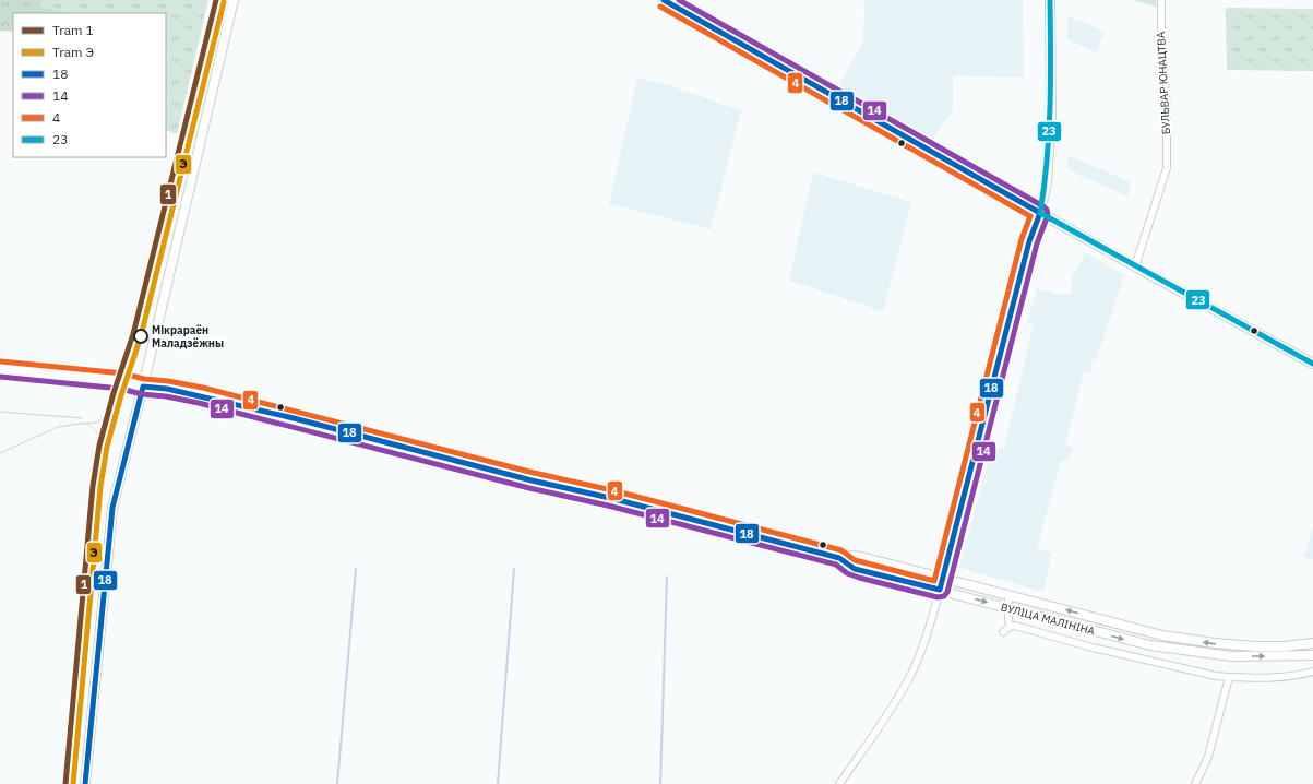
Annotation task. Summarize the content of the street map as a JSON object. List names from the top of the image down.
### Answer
{
  "streets": {
    "main road": ["ВУЛІЦА МАЛІНІНА"],
    "street": ["БУЛЬВАР ЮНАЦТВА"]
  },
  "places": ["Мікрараён Маладзёжны"],
  "lines": [
    "tram line 1",
    "transit line 18",
    "transit line 14",
    "transit line 23",
    "tram line Э",
    "transit line 4"
  ],
  "legend": [
    "Tram 1",
    "Tram Э",
    "18",
    "14",
    "4",
    "23"
  ]
}
